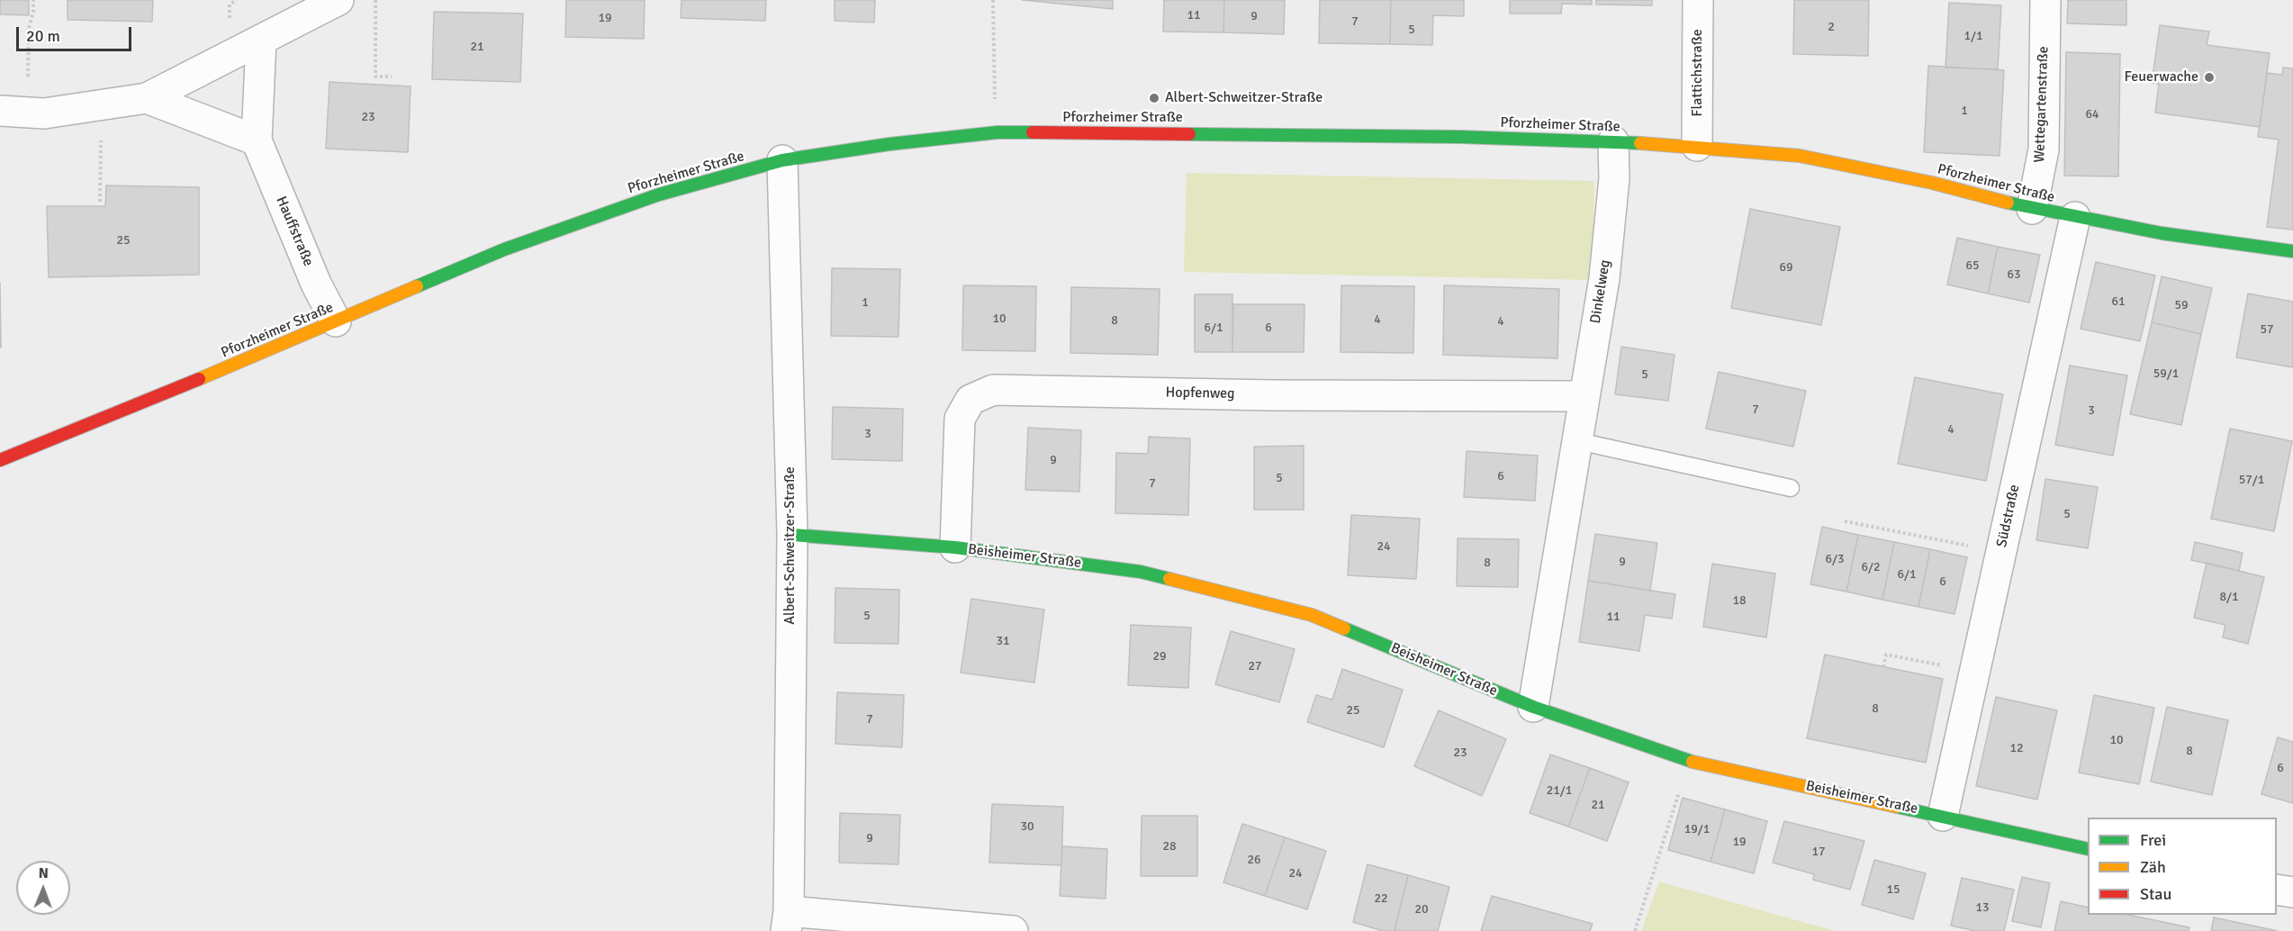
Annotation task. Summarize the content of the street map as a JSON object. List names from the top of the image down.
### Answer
{
  "streets": {
    "street": [
      "Flattichstraße",
      "Wettegartenstraße",
      "Pforzheimer Straße",
      "Hauffstraße",
      "Dinkelweg",
      "Hopfenweg",
      "Südstraße",
      "Albert-Schweitzer-Straße",
      "Beisheimer Straße"
    ]
  },
  "crossings": [
    ["Flattichstraße", "Pforzheimer Straße"],
    ["Wettegartenstraße", "Pforzheimer Straße"],
    ["Pforzheimer Straße", "Hauffstraße"],
    ["Pforzheimer Straße", "Dinkelweg"],
    ["Pforzheimer Straße", "Südstraße"],
    ["Pforzheimer Straße", "Albert-Schweitzer-Straße"],
    ["Dinkelweg", "Hopfenweg"],
    ["Dinkelweg", "Beisheimer Straße"],
    ["Hopfenweg", "Beisheimer Straße"],
    ["Südstraße", "Beisheimer Straße"],
    ["Albert-Schweitzer-Straße", "Beisheimer Straße"]
  ],
  "places": ["Feuerwache", "Albert-Schweitzer-Straße"],
  "house_numbers": [
    "11",
    "9",
    "19",
    "7",
    "2",
    "5",
    "1/1",
    "21",
    "1",
    "64",
    "23",
    "25",
    "65",
    "69",
    "63",
    "61",
    "1",
    "59",
    "10",
    "4",
    "8",
    "4",
    "6/1",
    "6",
    "57",
    "59/1",
    "5",
    "7",
    "3",
    "4",
    "3",
    "9",
    "6",
    "5",
    "57/1",
    "7",
    "5",
    "24",
    "6/3",
    "9",
    "8",
    "6/2",
    "6/1",
    "6",
    "8/1",
    "18",
    "5",
    "11",
    "31",
    "29",
    "27",
    "8",
    "25",
    "7",
    "10",
    "12",
    "8",
    "23",
    "6",
    "21/1",
    "21",
    "30",
    "19/1",
    "9",
    "19",
    "28",
    "17",
    "26",
    "24",
    "15",
    "22",
    "13",
    "20"
  ],
  "legend": ["Frei", "Zäh", "Stau"],
  "scale_bar": "20 m",
  "north": "top"
}
